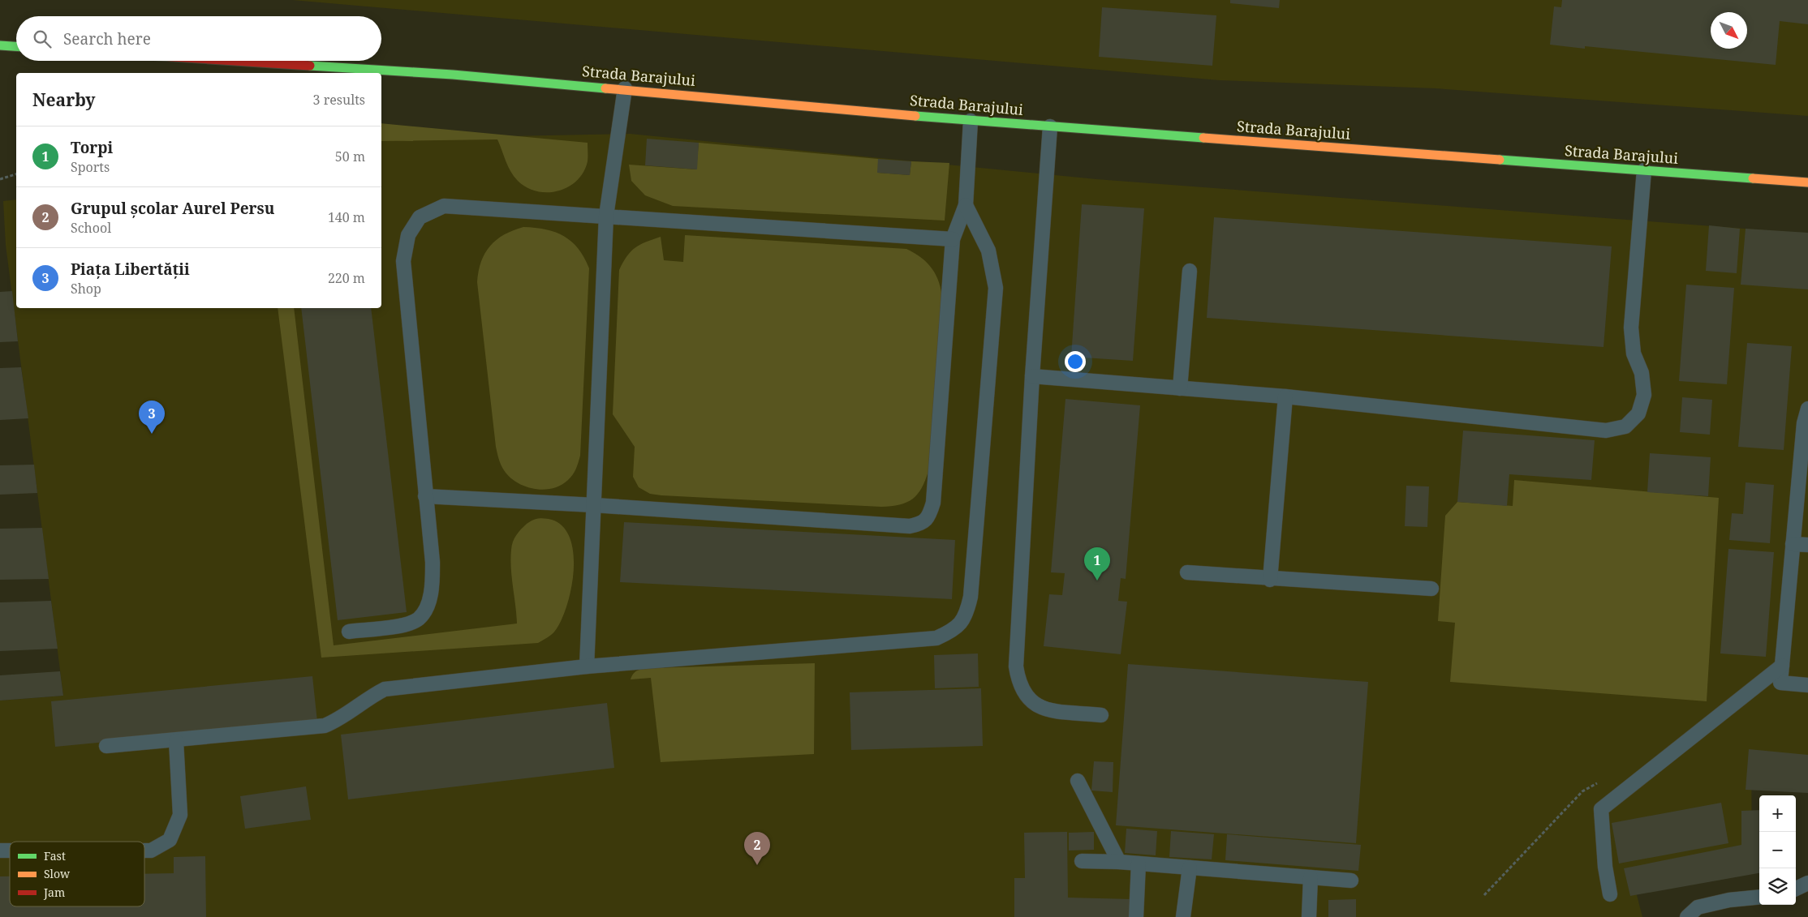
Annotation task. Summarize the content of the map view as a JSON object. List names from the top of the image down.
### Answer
{
  "streets": {
    "main road": ["Strada Barajului"]
  },
  "legend": ["Fast", "Slow", "Jam"],
  "north": "bottom right",
  "page": {
    "search": "Search here",
    "heading": ["Nearby", "3 results"],
    "list": [
      {
        "mark": "1",
        "name": "Torpi",
        "note": "Sports",
        "value": "50 m"
      },
      {
        "mark": "2",
        "name": "Grupul școlar Aurel Persu",
        "note": "School",
        "value": "140 m"
      },
      {
        "mark": "3",
        "name": "Piața Libertății",
        "note": "Shop",
        "value": "220 m"
      }
    ],
    "pins": ["3", "1", "2"],
    "map_buttons": ["+", "−"]
  }
}
